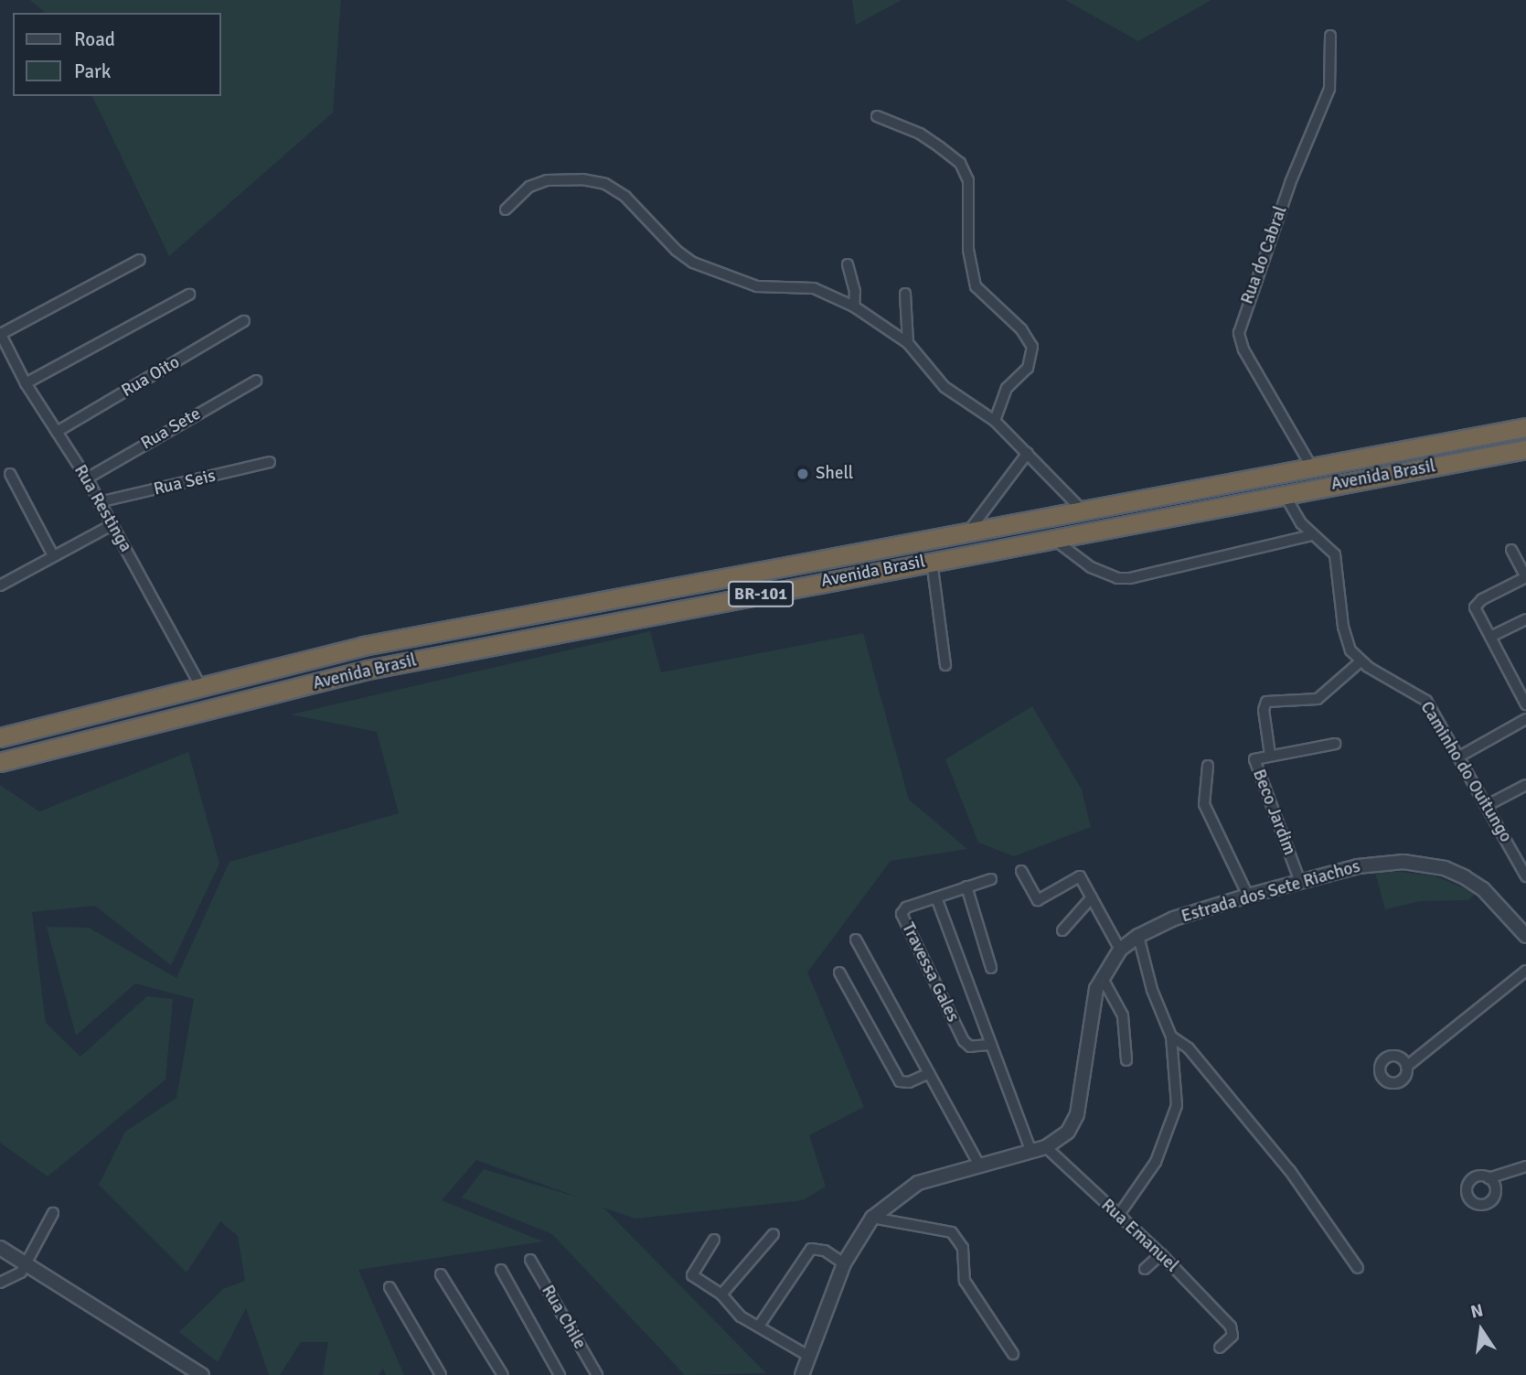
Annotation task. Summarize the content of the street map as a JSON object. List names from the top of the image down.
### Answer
{
  "streets": {
    "highway": ["Avenida Brasil", "BR-101"],
    "street": [
      "Rua do Cabral",
      "Rua Oito",
      "Rua Sete",
      "Rua Seis",
      "Rua Restinga",
      "Caminho do Ouitungo",
      "Beco Jardim",
      "Estrada dos Sete Riachos",
      "Travessa Gales",
      "Rua Emanuel",
      "Rua Chile"
    ]
  },
  "crossings": [
    ["Rua do Cabral", "Avenida Brasil"],
    ["Rua Oito", "Rua Restinga"],
    ["Rua Sete", "Rua Restinga"],
    ["Avenida Brasil", "Rua Restinga"],
    ["Rua Seis", "Rua Restinga"],
    ["Caminho do Ouitungo", "Beco Jardim"],
    ["Beco Jardim", "Estrada dos Sete Riachos"],
    ["Estrada dos Sete Riachos", "Travessa Gales"],
    ["Estrada dos Sete Riachos", "Rua Emanuel"]
  ],
  "places": ["Shell"],
  "legend": ["Road", "Park"],
  "north": "top"
}
